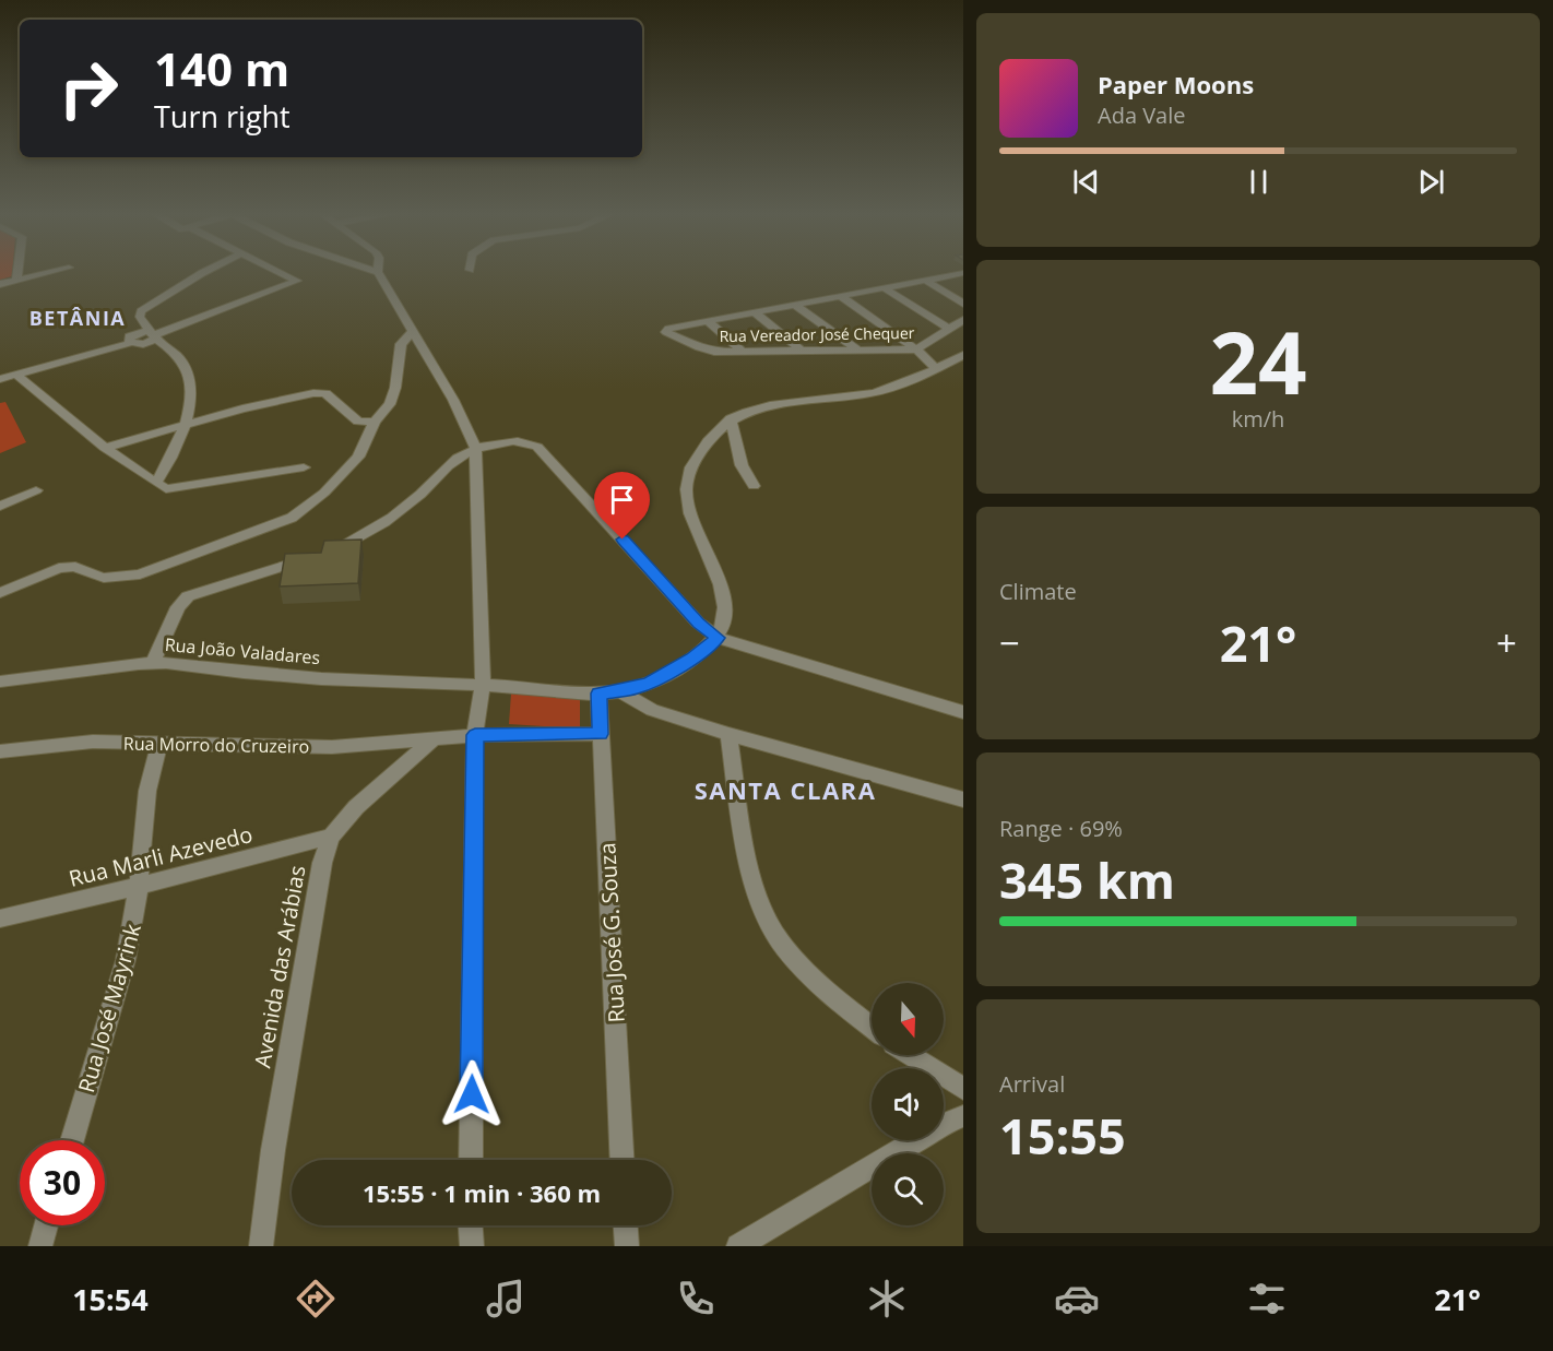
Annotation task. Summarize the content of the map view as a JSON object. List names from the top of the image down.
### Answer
{
  "streets": {
    "street": [
      "Rua Vereador José Chequer",
      "Rua João Valadares",
      "Rua Morro do Cruzeiro",
      "Rua Marli Azevedo",
      "Rua José G. Souza",
      "Avenida das Arábias",
      "Rua José Mayrink"
    ]
  },
  "crossings": [
    ["Rua João Valadares", "Rua José G. Souza"],
    ["Rua Morro do Cruzeiro", "Rua José G. Souza"],
    ["Rua Morro do Cruzeiro", "Avenida das Arábias"],
    ["Rua Morro do Cruzeiro", "Rua José Mayrink"],
    ["Rua Marli Azevedo", "Avenida das Arábias"],
    ["Rua Marli Azevedo", "Rua José Mayrink"]
  ],
  "districts": ["BETÂNIA", "SANTA CLARA"],
  "north": "bottom",
  "page": {
    "turn": ["140 m", "Turn right"],
    "song": ["Paper Moons", "Ada Vale"],
    "tile": [
      ["24", "km/h"],
      "Climate",
      ["Range · 69%", "345 km"],
      ["Arrival", "15:55"]
    ],
    "heat": ["−", "21°", "+"],
    "limit": "30",
    "trip": "15:55 · 1 min · 360 m",
    "tabs": ["15:54", "21°"]
  }
}
